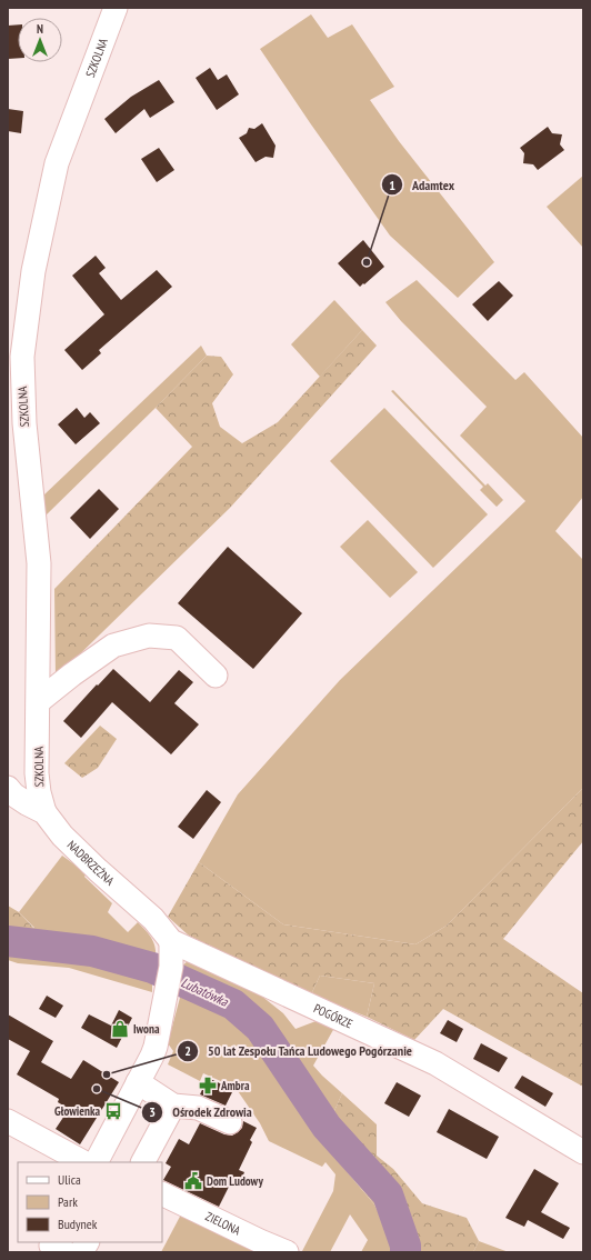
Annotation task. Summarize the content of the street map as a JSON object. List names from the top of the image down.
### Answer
{
  "streets": {
    "street": [
      "SZKOLNA",
      "NADBRZEŻNA",
      "POGÓRZE",
      "ZIELONA"
    ]
  },
  "crossings": [
    ["SZKOLNA", "NADBRZEŻNA"],
    ["NADBRZEŻNA", "POGÓRZE"]
  ],
  "water": ["Lubatówka"],
  "places": {
    "other": ["Adamtex", "50 lat Zespołu Tańca Ludowego Pogórzanie", "Ośrodek Zdrowia"],
    "shop": ["Iwona"],
    "pharmacy": ["Ambra"],
    "bus stop": ["Głowienka"],
    "public building": ["Dom Ludowy"]
  },
  "legend": ["Ulica", "Park", "Budynek"],
  "north": "top"
}
